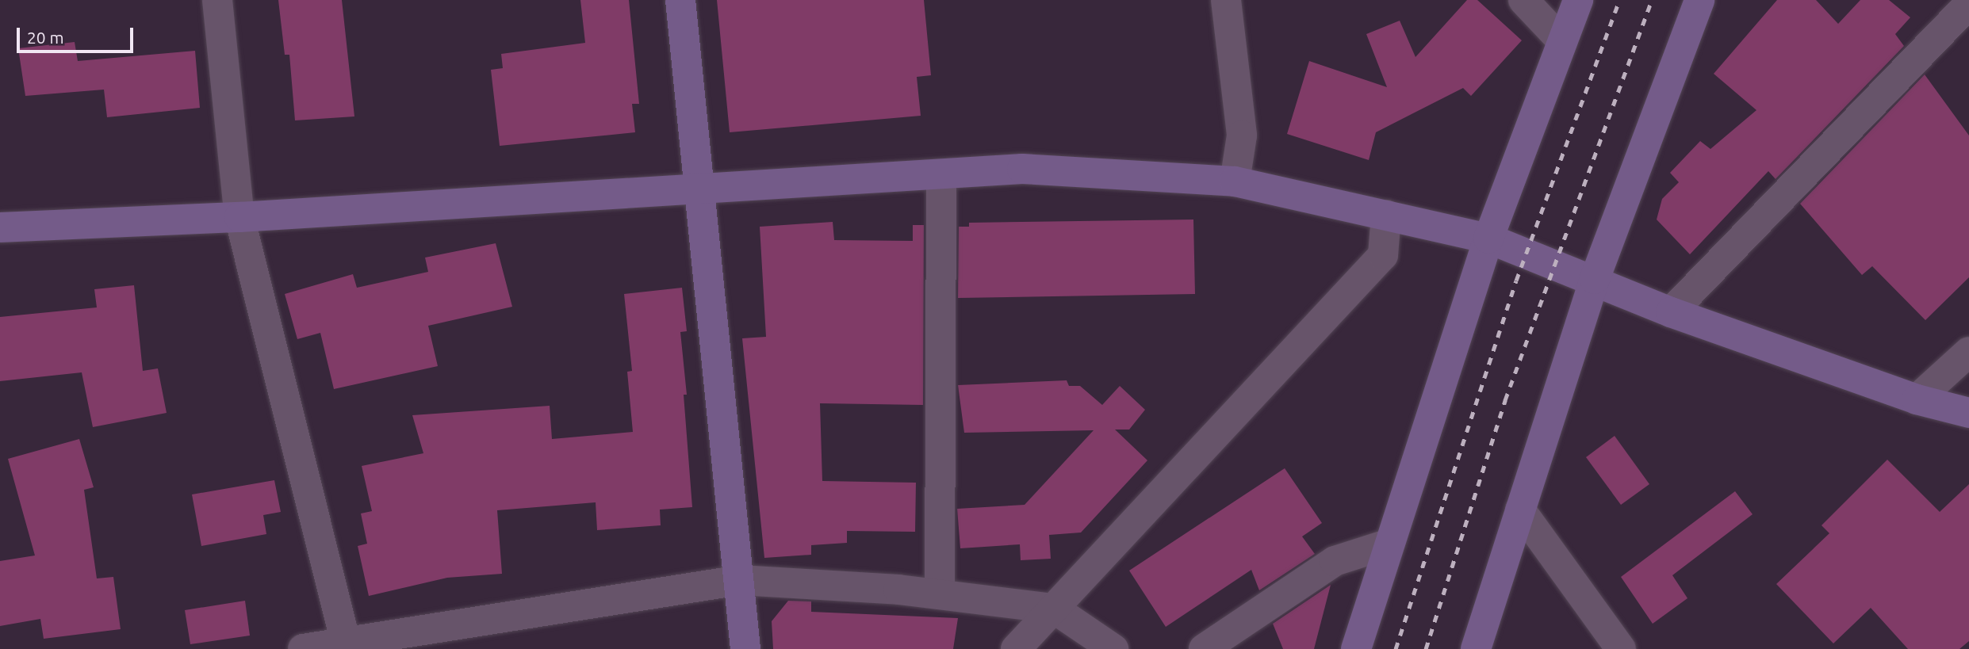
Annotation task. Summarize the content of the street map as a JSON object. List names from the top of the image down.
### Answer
{
  "scale_bar": "20 m"
}
